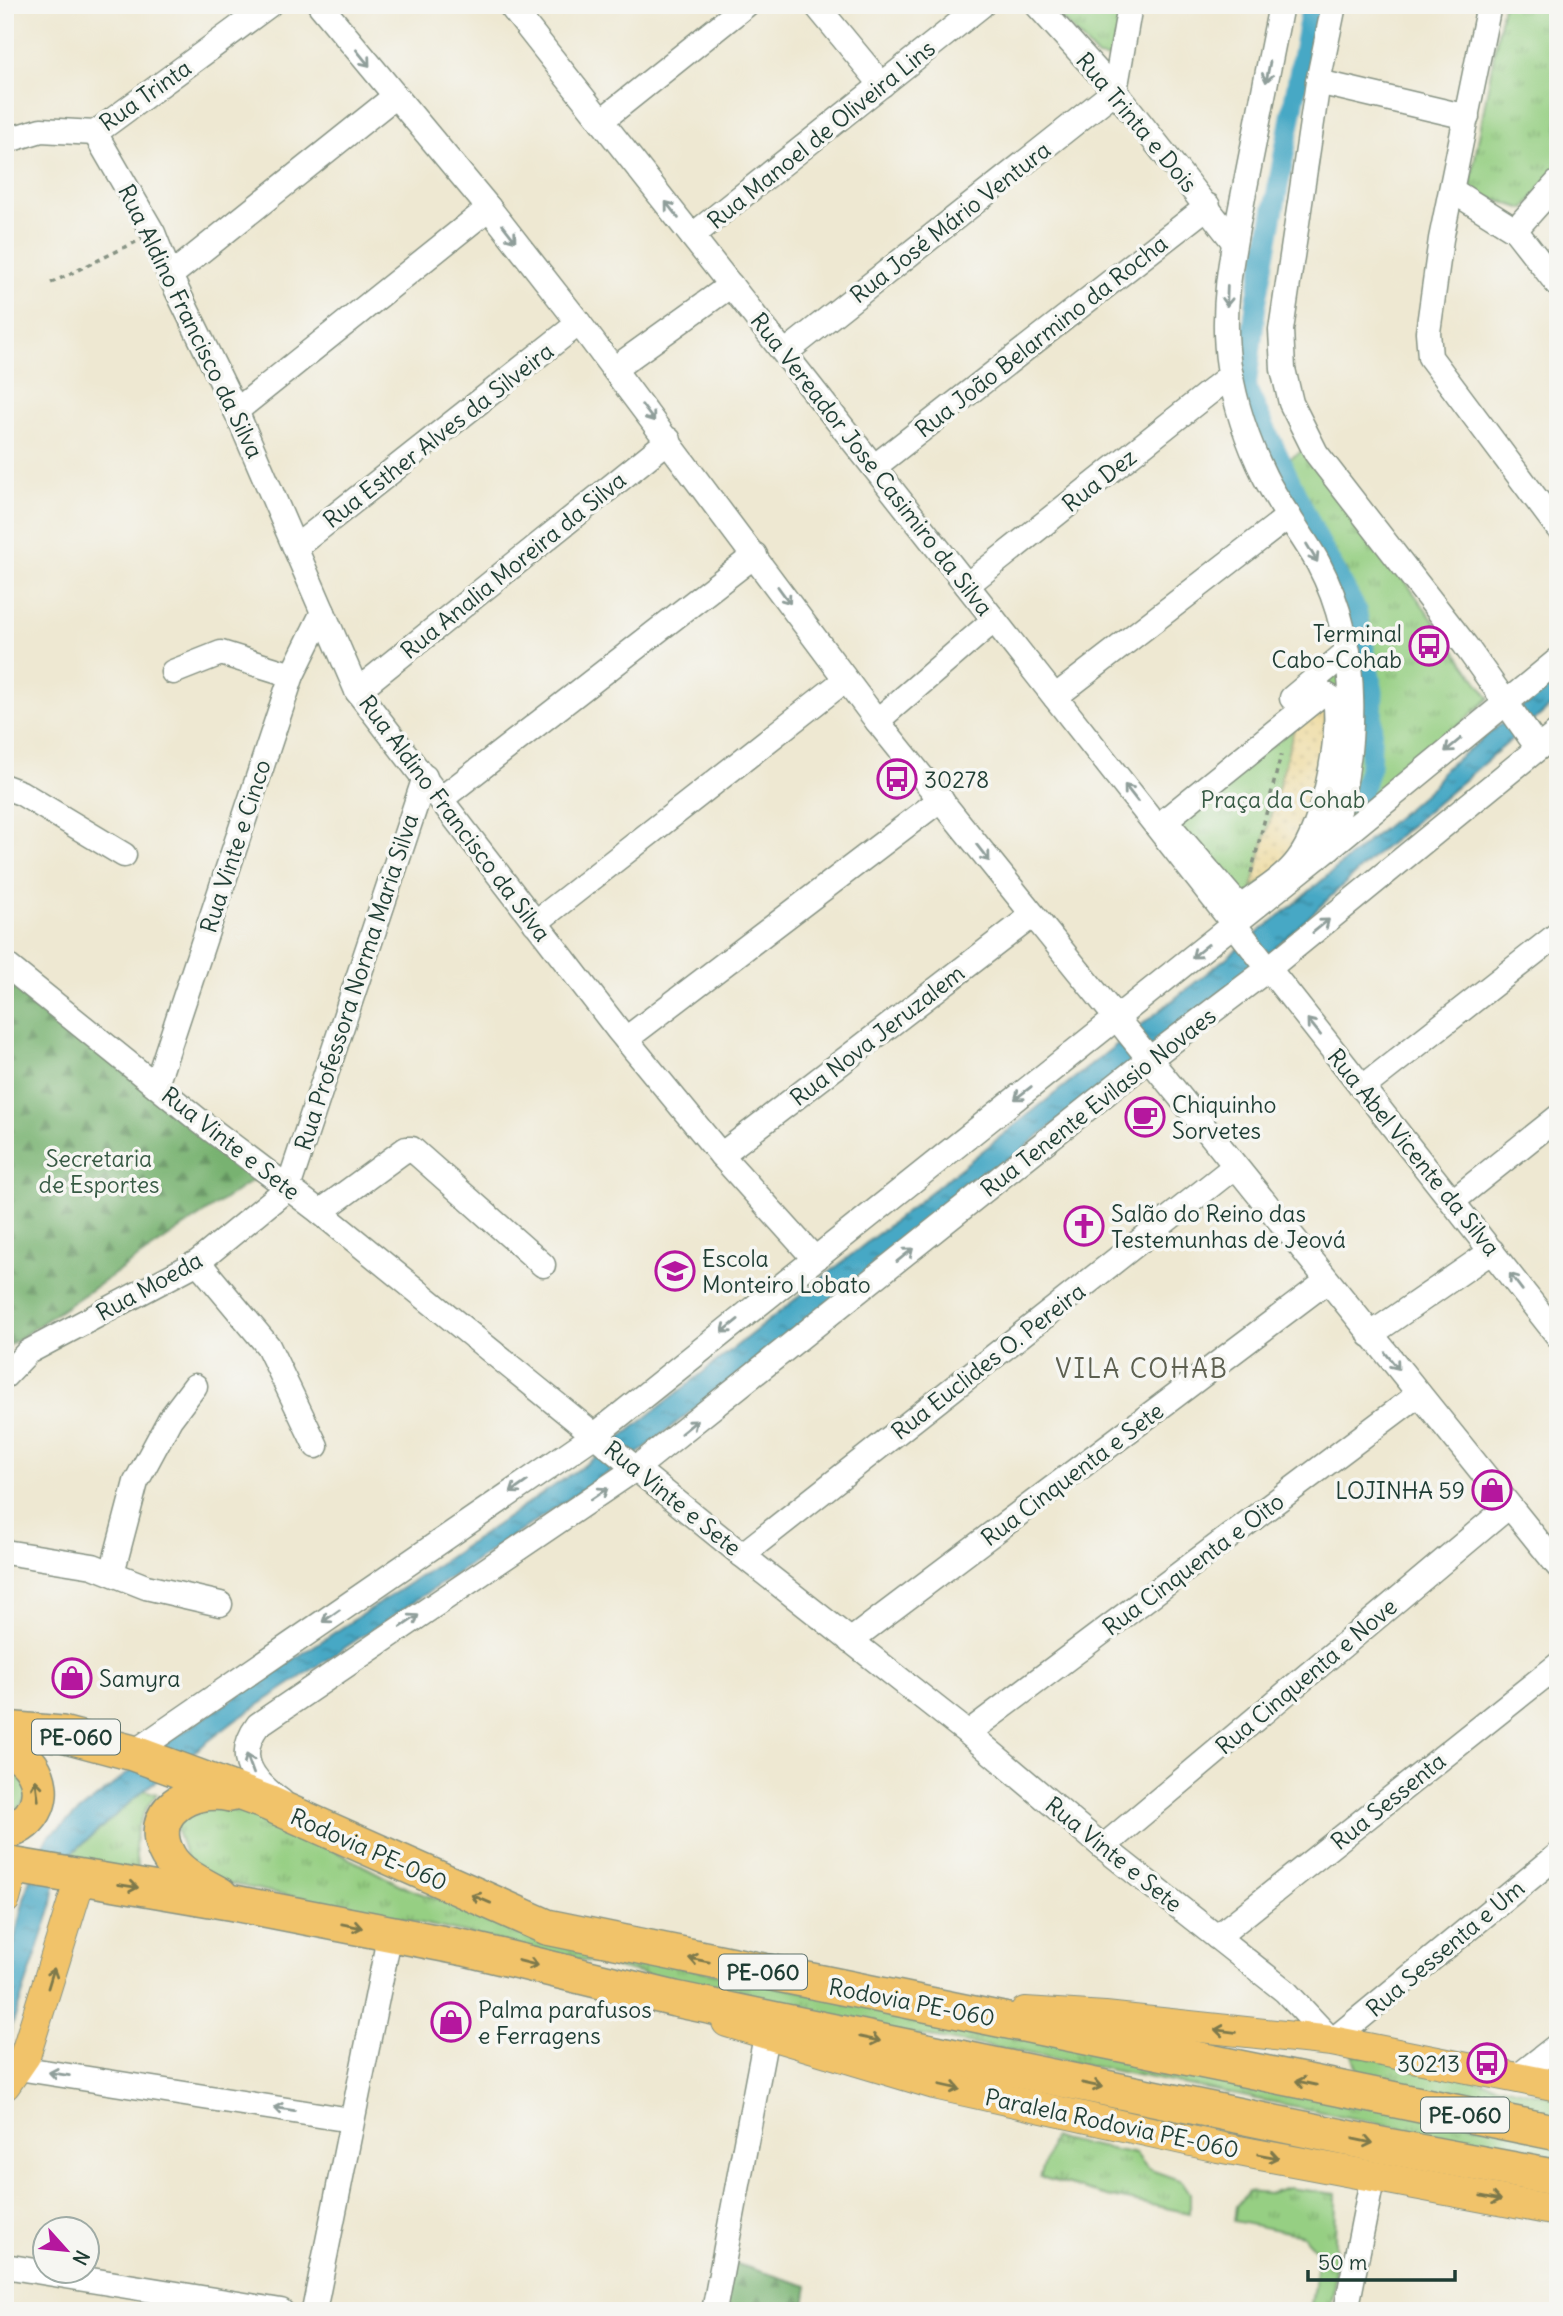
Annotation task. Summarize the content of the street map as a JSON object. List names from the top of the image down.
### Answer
{
  "streets": {
    "highway": ["PE-060", "Rodovia PE-060"],
    "main road": ["Paralela Rodovia PE-060"],
    "street": [
      "Rua Trinta",
      "Rua Trinta e Dois",
      "Rua Manoel de Oliveira Lins",
      "Rua José Mário Ventura",
      "Rua Aldino Francisco da Silva",
      "Rua João Belarmino da Rocha",
      "Rua Esther Alves da Silveira",
      "Rua Vereador Jose Casimiro da Silva",
      "Rua Dez",
      "Rua Analia Moreira da Silva",
      "Rua Vinte e Cinco",
      "Rua Professora Norma Maria Silva",
      "Rua Nova Jeruzalem",
      "Rua Tenente Evilasio Novaes",
      "Rua Vinte e Sete",
      "Rua Abel Vicente da Silva",
      "Rua Moeda",
      "Rua Euclides O. Pereira",
      "Rua Cinquenta e Sete",
      "Rua Cinquenta e Oito",
      "Rua Cinquenta e Nove",
      "Rua Sessenta",
      "Rua Sessenta e Um"
    ]
  },
  "crossings": [
    ["Rua Trinta", "Rua Aldino Francisco da Silva"],
    ["Rua Trinta e Dois", "Rua José Mário Ventura"],
    ["Rua Trinta e Dois", "Rua João Belarmino da Rocha"],
    ["Rua Manoel de Oliveira Lins", "Rua Vereador Jose Casimiro da Silva"],
    ["Rua José Mário Ventura", "Rua Vereador Jose Casimiro da Silva"],
    ["Rua Aldino Francisco da Silva", "Rua Esther Alves da Silveira"],
    ["Rua Aldino Francisco da Silva", "Rua Analia Moreira da Silva"],
    ["Rua Aldino Francisco da Silva", "Rua Vinte e Cinco"],
    ["Rua Aldino Francisco da Silva", "Rua Professora Norma Maria Silva"],
    ["Rua Aldino Francisco da Silva", "Rua Nova Jeruzalem"],
    ["Rua João Belarmino da Rocha", "Rua Vereador Jose Casimiro da Silva"],
    ["Rua Vereador Jose Casimiro da Silva", "Rua Dez"],
    ["Rua Vereador Jose Casimiro da Silva", "Rua Abel Vicente da Silva"],
    ["Rua Vinte e Cinco", "Rua Vinte e Sete"],
    ["Rua Professora Norma Maria Silva", "Rua Vinte e Sete"],
    ["Rua Professora Norma Maria Silva", "Rua Moeda"],
    ["Rua Tenente Evilasio Novaes", "Rua Vinte e Sete"],
    ["Rua Tenente Evilasio Novaes", "Rua Abel Vicente da Silva"],
    ["Rua Tenente Evilasio Novaes", "Rodovia PE-060"],
    ["Rua Vinte e Sete", "Rua Moeda"],
    ["Rua Vinte e Sete", "Rua Euclides O. Pereira"],
    ["Rua Vinte e Sete", "Rua Cinquenta e Sete"],
    ["Rua Vinte e Sete", "Rua Cinquenta e Oito"],
    ["Rua Vinte e Sete", "Rua Cinquenta e Nove"],
    ["Rua Vinte e Sete", "PE-060"],
    ["Rua Vinte e Sete", "Rua Sessenta"],
    ["Rua Vinte e Sete", "Rua Sessenta e Um"],
    ["PE-060", "Rodovia PE-060"],
    ["PE-060", "Rua Sessenta e Um"],
    ["Rodovia PE-060", "Paralela Rodovia PE-060"]
  ],
  "districts": ["VILA COHAB"],
  "parks": ["Praça da Cohab", "Secretaria de Esportes"],
  "places": {
    "bus stop": ["Terminal Cabo-Cohab", "30278", "30213"],
    "cafe": ["Chiquinho Sorvetes"],
    "church": ["Salão do Reino das Testemunhas de Jeová"],
    "school or university": ["Escola Monteiro Lobato"],
    "shop": ["LOJINHA 59", "Samyra", "Palma parafusos e Ferragens"]
  },
  "scale_bar": "50 m",
  "north": "bottom right"
}
